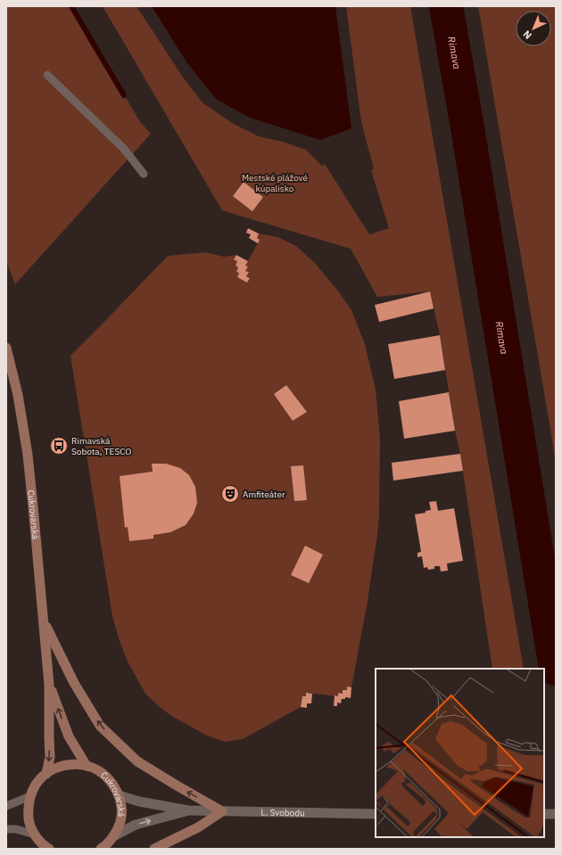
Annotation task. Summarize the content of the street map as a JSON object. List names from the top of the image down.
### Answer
{
  "streets": {
    "main road": ["Cukrovarská"],
    "street": ["L. Svobodu"]
  },
  "water": ["Rimava"],
  "parks": ["Mestské plážové kúpalisko"],
  "places": {
    "bus stop": ["Rimavská Sobota, TESCO"],
    "theatre": ["Amfiteáter"]
  },
  "north": "bottom left"
}
